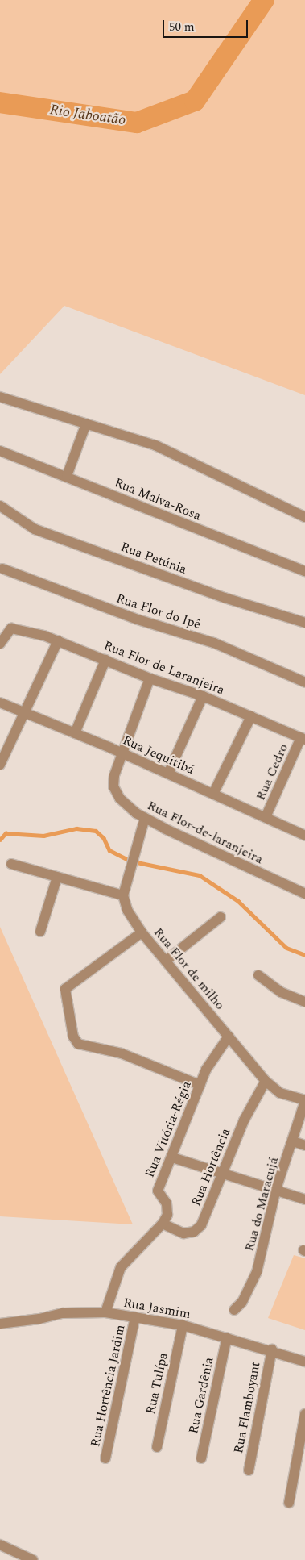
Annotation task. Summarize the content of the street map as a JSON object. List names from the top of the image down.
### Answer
{
  "streets": {
    "street": [
      "Rua Malva-Rosa",
      "Rua Petúnia",
      "Rua Flor do Ipê",
      "Rua Flor de Laranjeira",
      "Rua Jequitibá",
      "Rua Cedro",
      "Rua Flor-de-laranjeira",
      "Rua Flor de milho",
      "Rua Vitória-Régia",
      "Rua Hortência",
      "Rua do Maracujá",
      "Rua Jasmim",
      "Rua Tulípa",
      "Rua Hortência Jardim",
      "Rua Gardênia",
      "Rua Flamboyant"
    ]
  },
  "crossings": [
    ["Rua Flor de Laranjeira", "Rua Cedro"],
    ["Rua Flor de Laranjeira", "Rua Flor-de-laranjeira"],
    ["Rua Jequitibá", "Rua Cedro"],
    ["Rua Jequitibá", "Rua Flor-de-laranjeira"],
    ["Rua Flor de milho", "Rua Vitória-Régia"],
    ["Rua Flor de milho", "Rua Hortência"],
    ["Rua Flor de milho", "Rua do Maracujá"],
    ["Rua Vitória-Régia", "Rua Hortência"],
    ["Rua Jasmim", "Rua Tulípa"],
    ["Rua Jasmim", "Rua Hortência Jardim"],
    ["Rua Jasmim", "Rua Gardênia"],
    ["Rua Jasmim", "Rua Flamboyant"]
  ],
  "water": ["Rio Jaboatão"],
  "scale_bar": "50 m"
}
